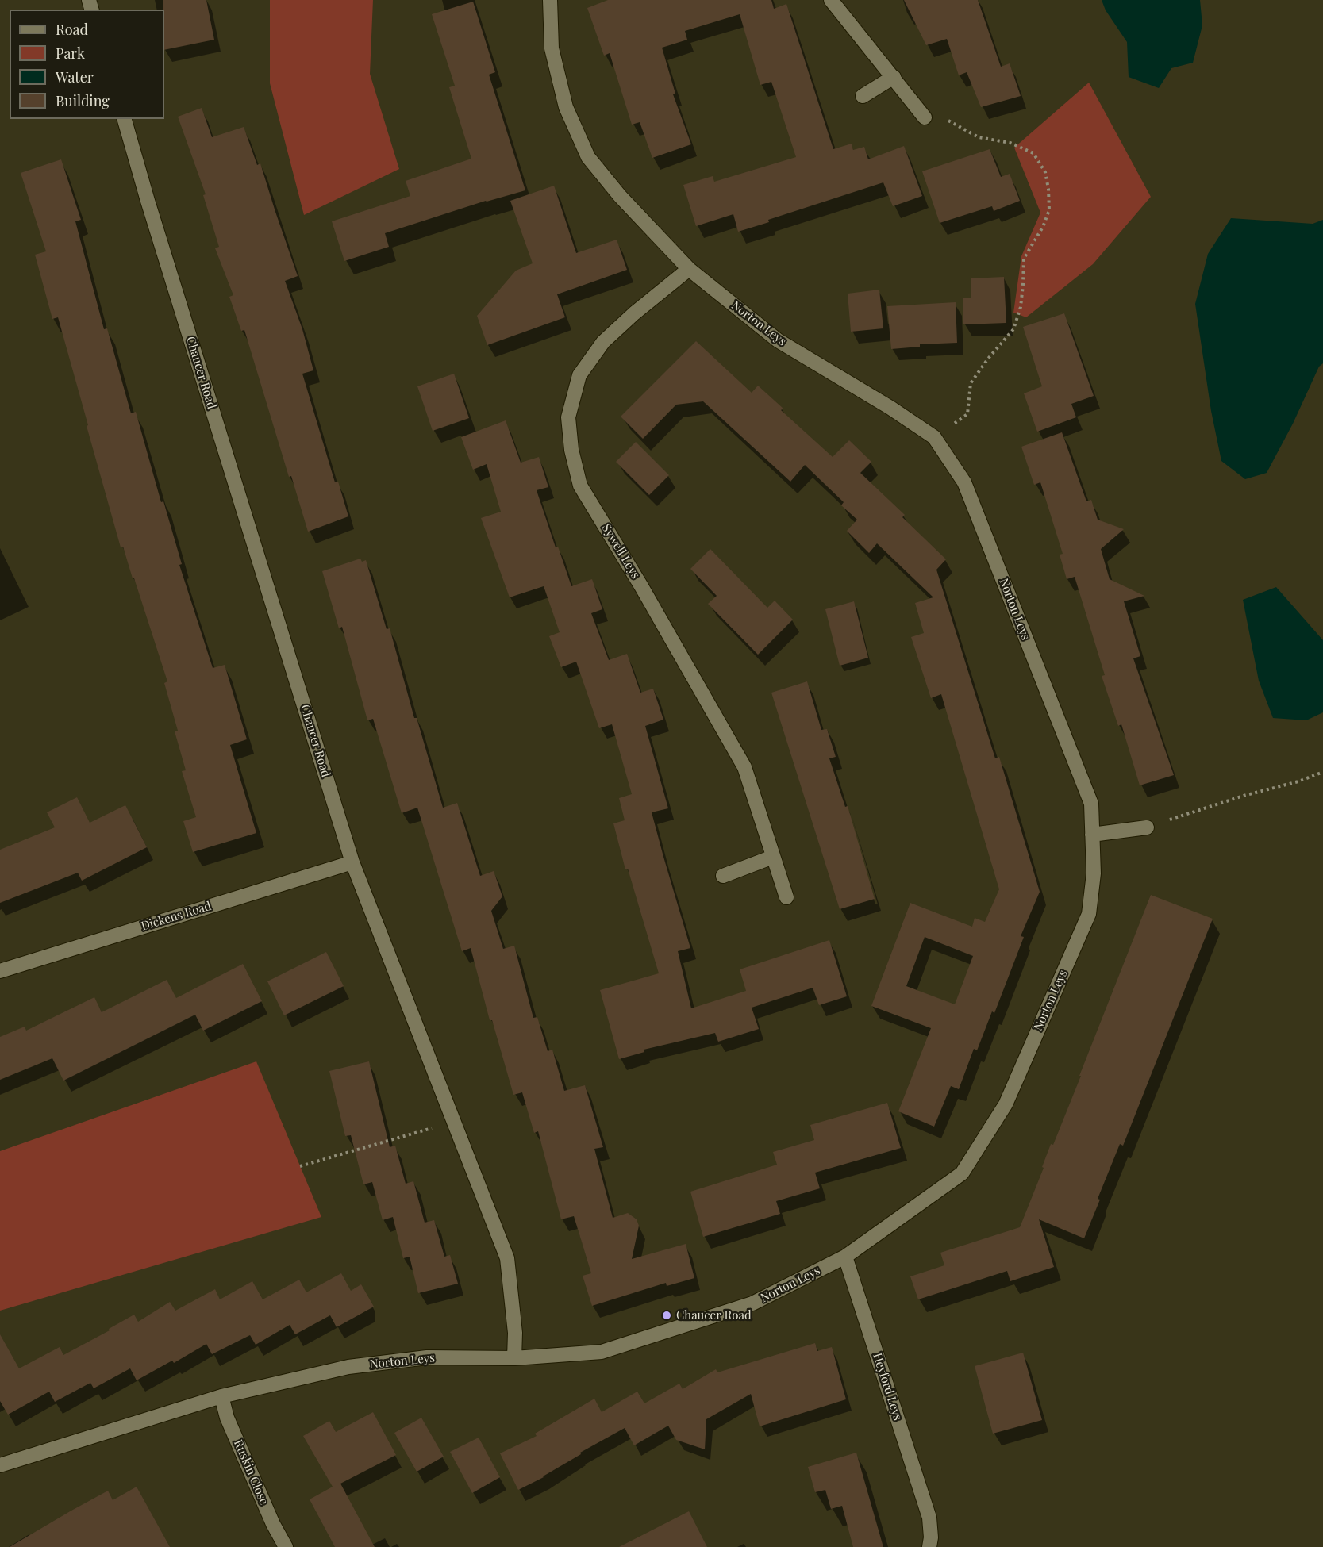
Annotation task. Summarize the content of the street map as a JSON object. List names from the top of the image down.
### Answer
{
  "streets": {
    "street": [
      "Norton Leys",
      "Chaucer Road",
      "Sywell Leys",
      "Dickens Road",
      "Heyford Leys",
      "Ruskin Close"
    ]
  },
  "crossings": [
    ["Norton Leys", "Chaucer Road"],
    ["Norton Leys", "Sywell Leys"],
    ["Norton Leys", "Heyford Leys"],
    ["Norton Leys", "Ruskin Close"],
    ["Chaucer Road", "Dickens Road"]
  ],
  "places": ["Chaucer Road"],
  "legend": [
    "Road",
    "Park",
    "Water",
    "Building"
  ]
}
